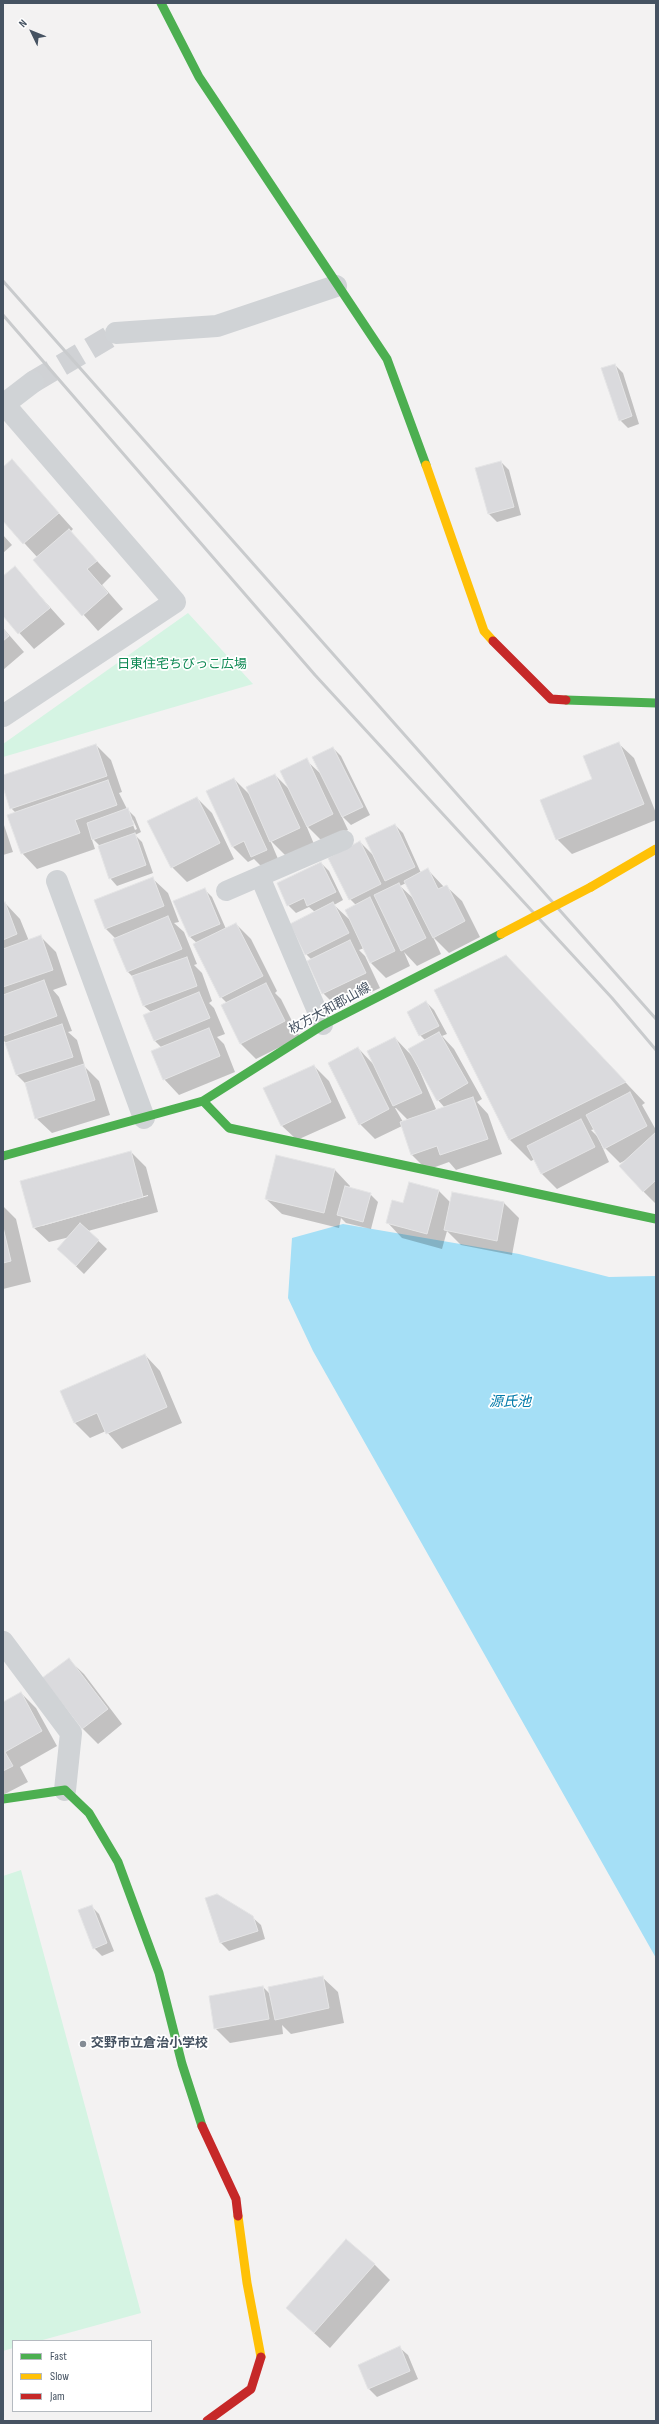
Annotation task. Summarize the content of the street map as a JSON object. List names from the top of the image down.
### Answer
{
  "streets": {
    "street": ["枚方大和郡山線"]
  },
  "water": ["源氏池"],
  "parks": ["日東住宅ちびっこ広場"],
  "places": ["交野市立倉治小学校"],
  "legend": ["Fast", "Slow", "Jam"],
  "north": "top left"
}
